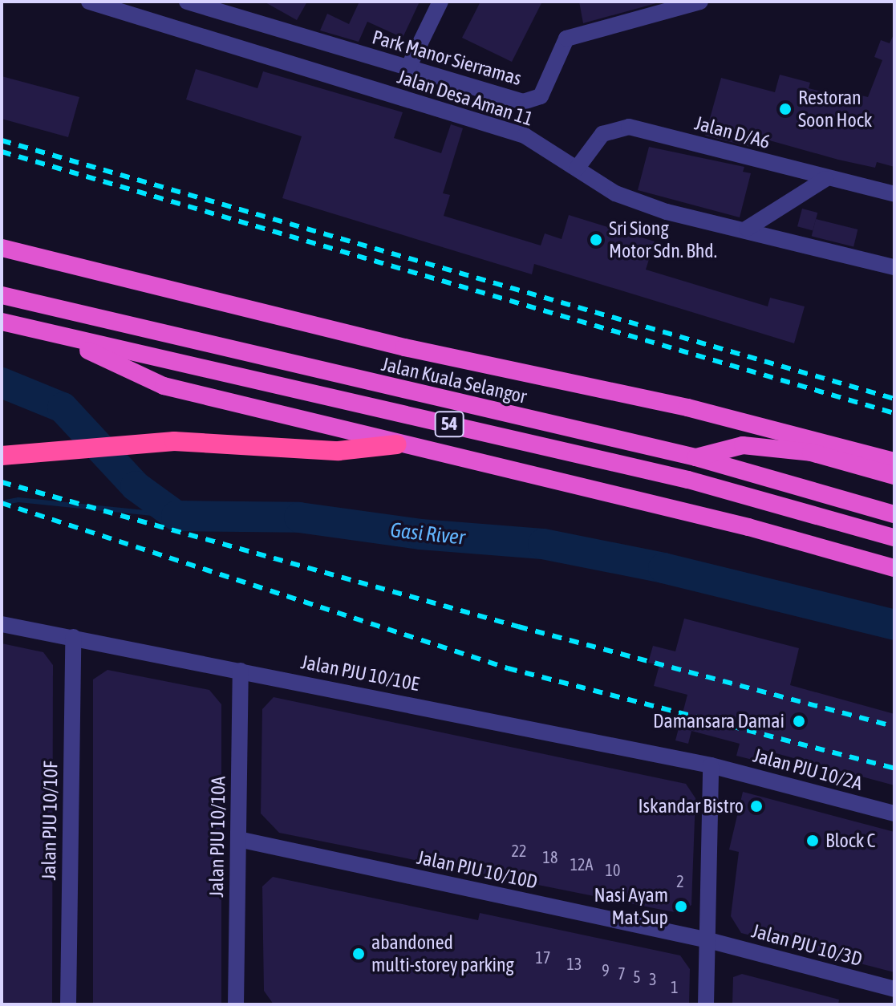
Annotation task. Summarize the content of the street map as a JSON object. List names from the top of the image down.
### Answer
{
  "streets": {
    "highway": ["Jalan Kuala Selangor", "54"],
    "street": [
      "Park Manor Sierramas",
      "Jalan Desa Aman 11",
      "Jalan D/A6",
      "Jalan PJU 10/10E",
      "Jalan PJU 10/2A",
      "Jalan PJU 10/10F",
      "Jalan PJU 10/10A",
      "Jalan PJU 10/10D",
      "Jalan PJU 10/3D"
    ]
  },
  "crossings": [
    ["Jalan Desa Aman 11", "Jalan D/A6"],
    ["Jalan PJU 10/10E", "Jalan PJU 10/2A"],
    ["Jalan PJU 10/10E", "Jalan PJU 10/10F"],
    ["Jalan PJU 10/10E", "Jalan PJU 10/10A"],
    ["Jalan PJU 10/10A", "Jalan PJU 10/10D"],
    ["Jalan PJU 10/10D", "Jalan PJU 10/3D"]
  ],
  "water": ["Gasi River"],
  "places": [
    "Restoran Soon Hock",
    "Sri Siong Motor Sdn. Bhd.",
    "Damansara Damai",
    "Iskandar Bistro",
    "Block C",
    "Nasi Ayam Mat Sup",
    "abandoned multi-storey parking"
  ],
  "house_numbers": [
    "22",
    "18",
    "12A",
    "10",
    "2",
    "17",
    "13",
    "9",
    "7",
    "5",
    "3",
    "1"
  ]
}
